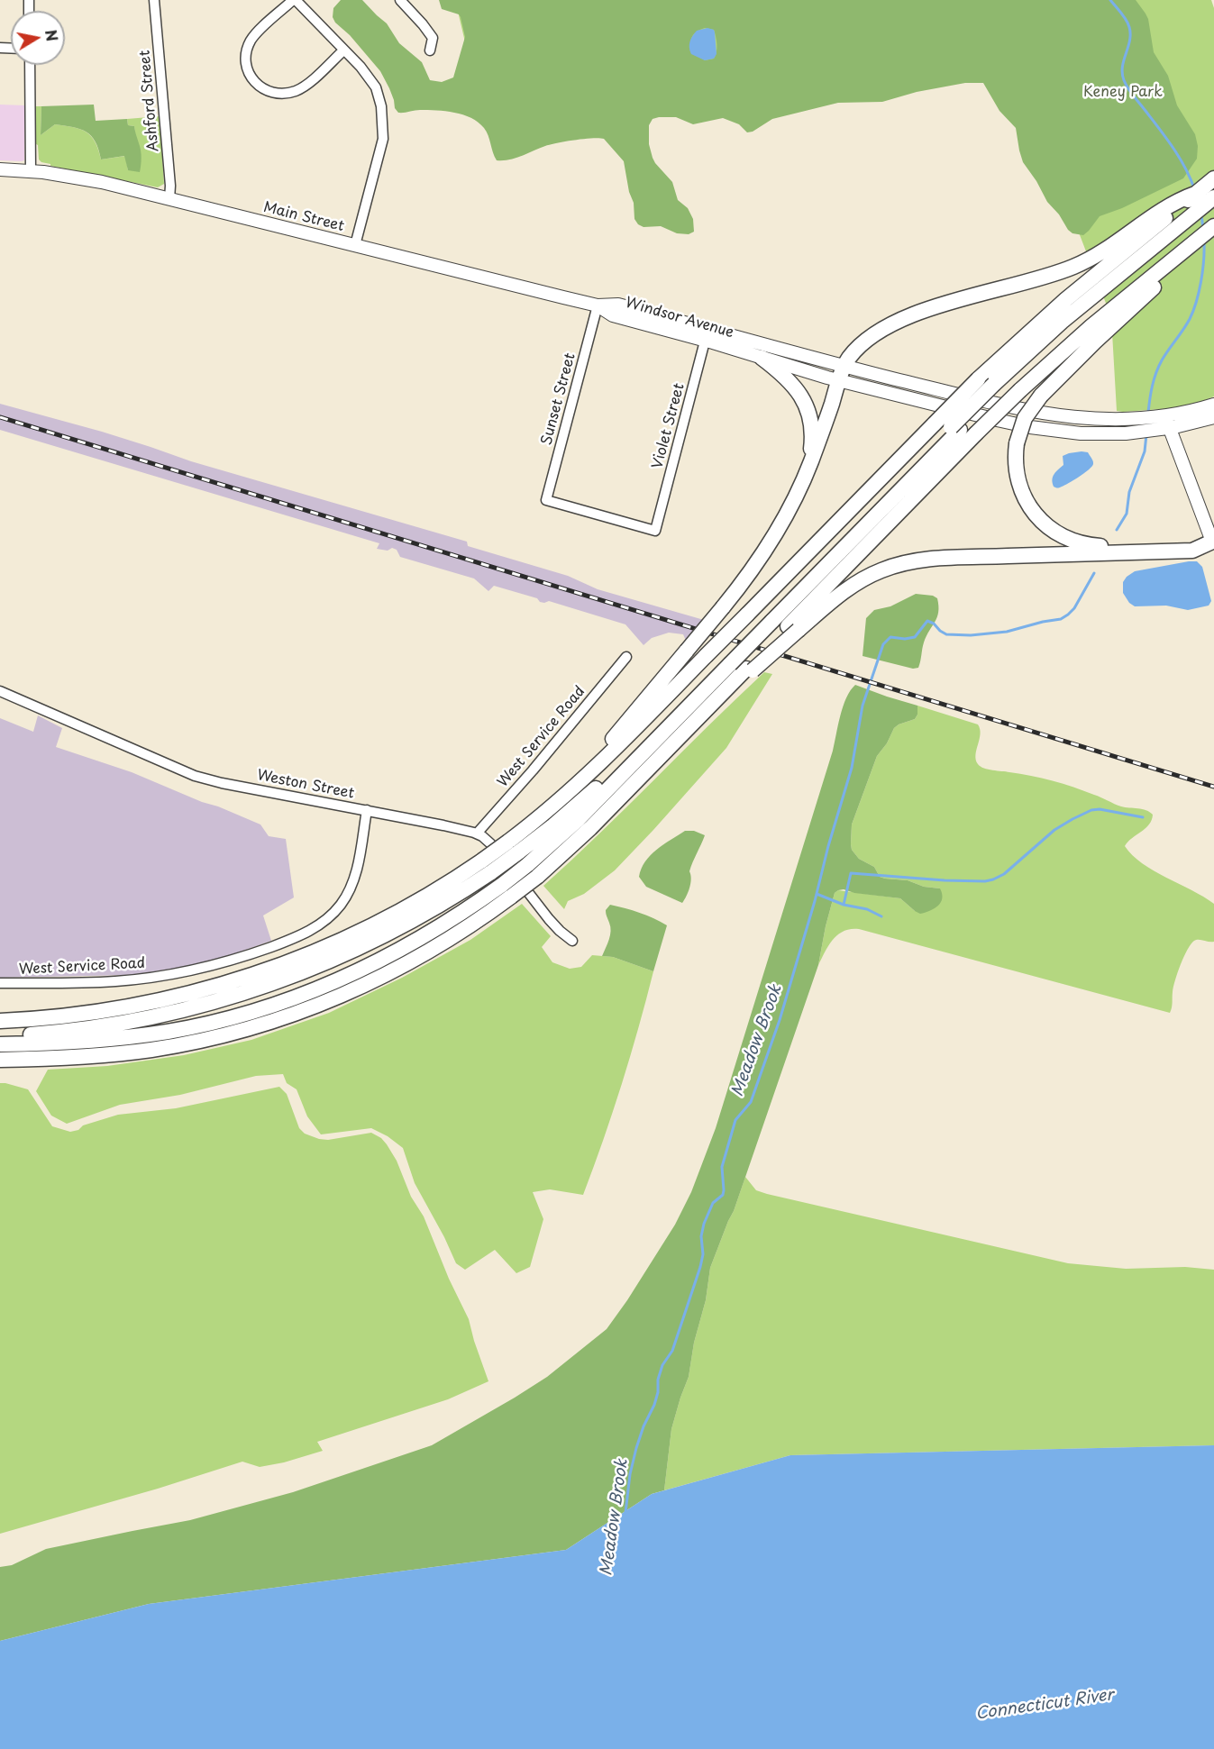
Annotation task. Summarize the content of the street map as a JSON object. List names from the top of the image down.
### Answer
{
  "streets": {
    "main road": ["Main Street", "Windsor Avenue"],
    "street": [
      "Ashford Street",
      "Sunset Street",
      "Violet Street",
      "West Service Road",
      "Weston Street"
    ]
  },
  "crossings": [
    ["Ashford Street", "Main Street"],
    ["Main Street", "Windsor Avenue"],
    ["Main Street", "Sunset Street"],
    ["Windsor Avenue", "Sunset Street"],
    ["Windsor Avenue", "Violet Street"],
    ["Sunset Street", "Violet Street"],
    ["West Service Road", "Weston Street"]
  ],
  "water": ["Meadow Brook", "Connecticut River"],
  "parks": ["Keney Park"],
  "north": "right"
}
